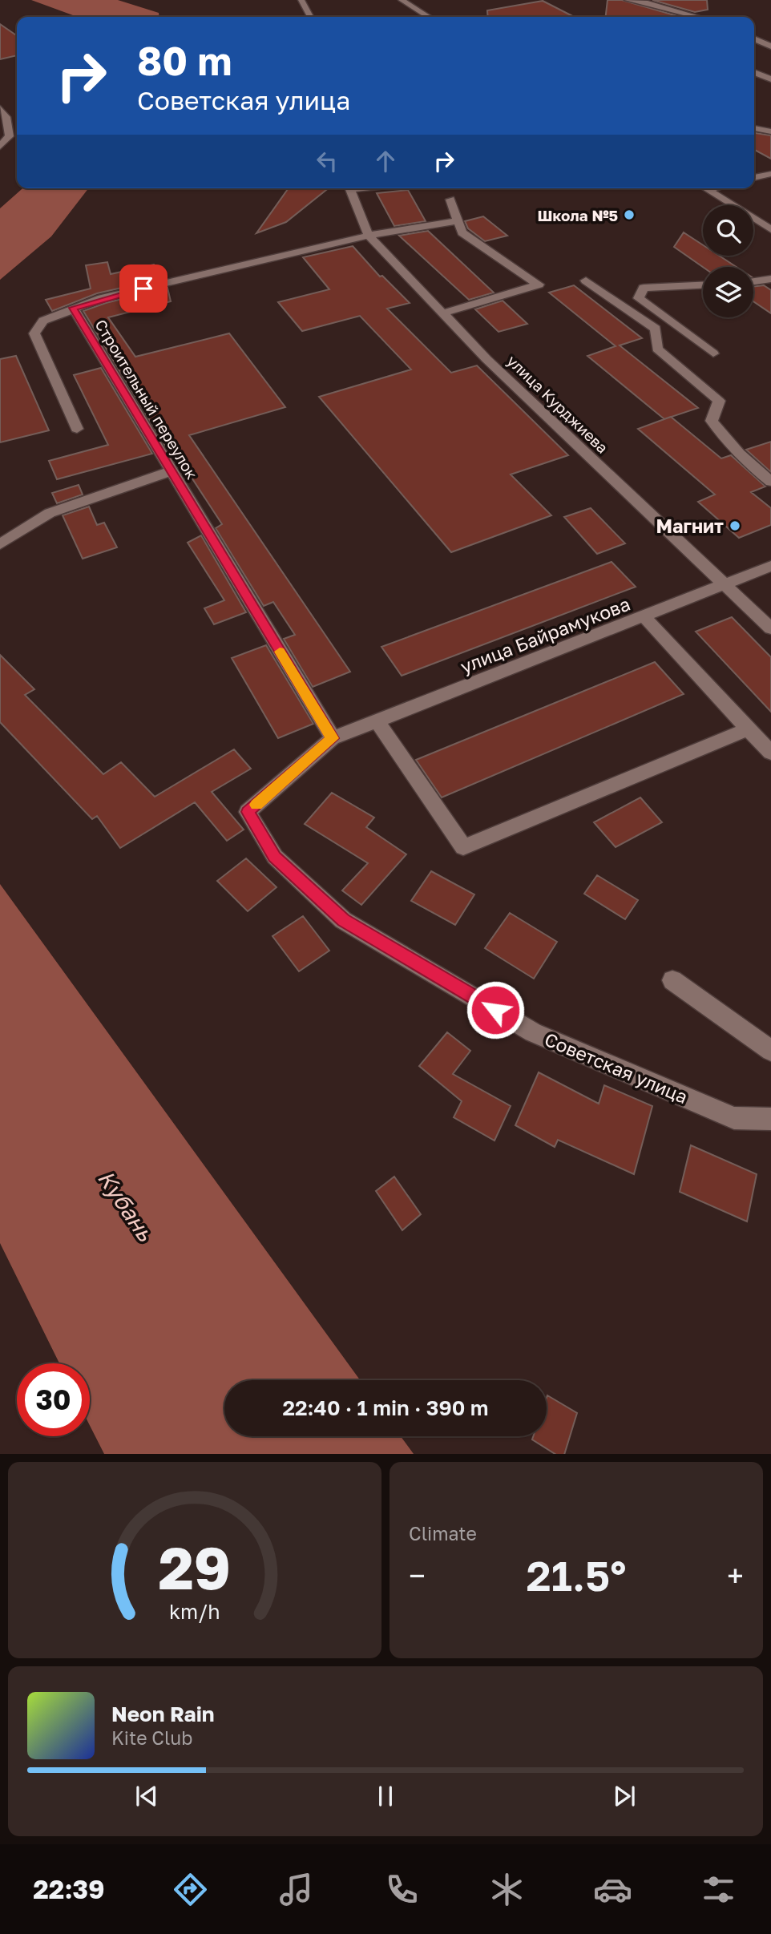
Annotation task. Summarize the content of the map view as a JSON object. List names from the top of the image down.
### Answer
{
  "streets": {
    "street": [
      "Строительный переулок",
      "улица Курджиева",
      "улица Байрамукова",
      "Советская улица"
    ]
  },
  "crossings": [
    ["Строительный переулок", "улица Курджиева"],
    ["Строительный переулок", "улица Байрамукова"],
    ["Строительный переулок", "Советская улица"],
    ["улица Курджиева", "улица Байрамукова"],
    ["улица Байрамукова", "Советская улица"]
  ],
  "water": ["Кубань"],
  "places": ["Школа №5", "Магнит"],
  "page": {
    "turn": ["80 m", "Советская улица"],
    "limit": "30",
    "trip": "22:40 · 1 min · 390 m",
    "tile": "Climate",
    "heat": ["−", "21.5°", "+"],
    "song": ["Neon Rain", "Kite Club"],
    "tabs": "22:39",
    "gauge": ["29", "km/h"]
  }
}
